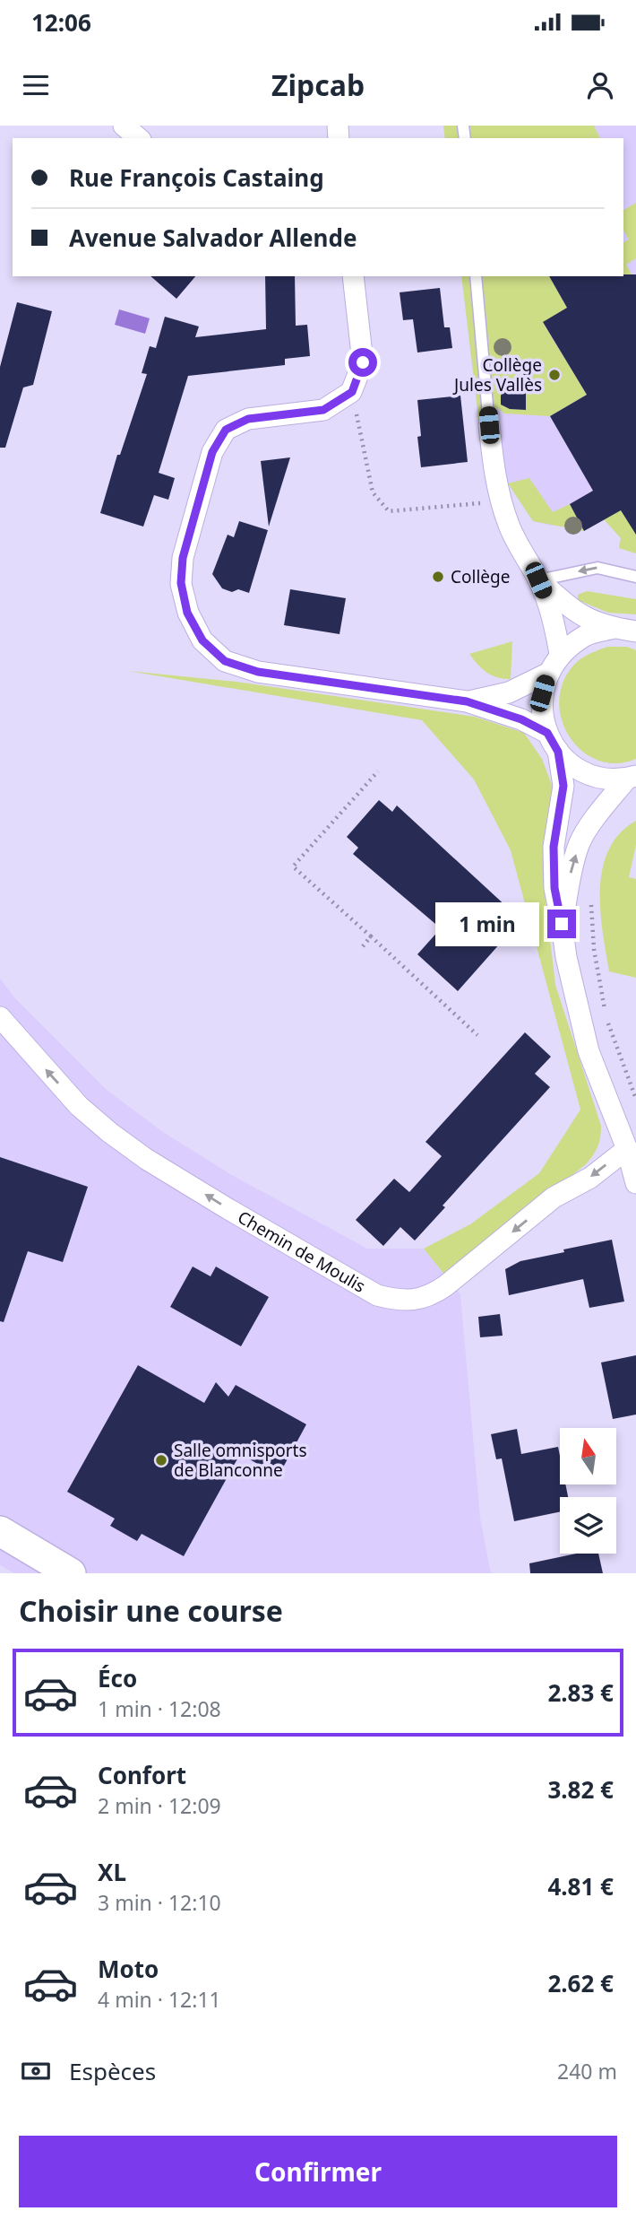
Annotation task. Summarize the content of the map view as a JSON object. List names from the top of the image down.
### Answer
{
  "streets": {
    "street": ["Chemin de Moulis"]
  },
  "one_way": ["Chemin de Moulis"],
  "places": ["Collège Jules Vallès", "Collège", "Salle omnisports de Blanconne"],
  "north": "top",
  "page": {
    "status": "12:06",
    "header": "Zipcab",
    "banner": ["Rue François Castaing", "Avenue Salvador Allende"],
    "bubble": "1 min",
    "heading": "Choisir une course",
    "list": [
      {
        "name": "Éco",
        "note": "1 min · 12:08",
        "value": "2.83 €"
      },
      {
        "name": "Confort",
        "note": "2 min · 12:09",
        "value": "3.82 €"
      },
      {
        "name": "XL",
        "note": "3 min · 12:10",
        "value": "4.81 €"
      },
      {
        "name": "Moto",
        "note": "4 min · 12:11",
        "value": "2.62 €"
      }
    ],
    "pay": ["Espèces", "240 m"],
    "buttons": "Confirmer"
  }
}
